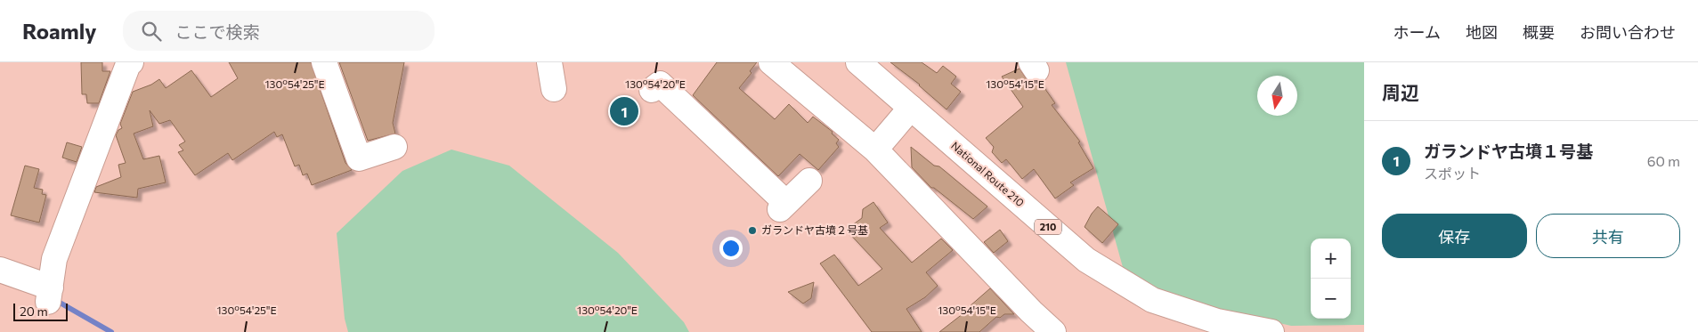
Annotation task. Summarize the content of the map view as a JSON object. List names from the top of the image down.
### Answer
{
  "streets": {
    "main road": ["National Route 210", "210"]
  },
  "places": ["ガランドヤ古墳２号基"],
  "scale_bar": "20 m",
  "north": "bottom",
  "page": {
    "header": "Roamly",
    "search": "ここで検索",
    "nav": [
      "ホーム",
      "地図",
      "概要",
      "お問い合わせ"
    ],
    "heading": "周辺",
    "pins": "1",
    "list": [
      {
        "mark": "1",
        "name": "ガランドヤ古墳１号基",
        "note": "スポット",
        "value": "60 m"
      }
    ],
    "buttons": ["保存", "共有"],
    "map_buttons": ["+", "−"],
    "scale": "20 m"
  },
  "coordinates": ["130°54'25\"E", "130°54'15\"E", "130°54'20\"E"]
}
